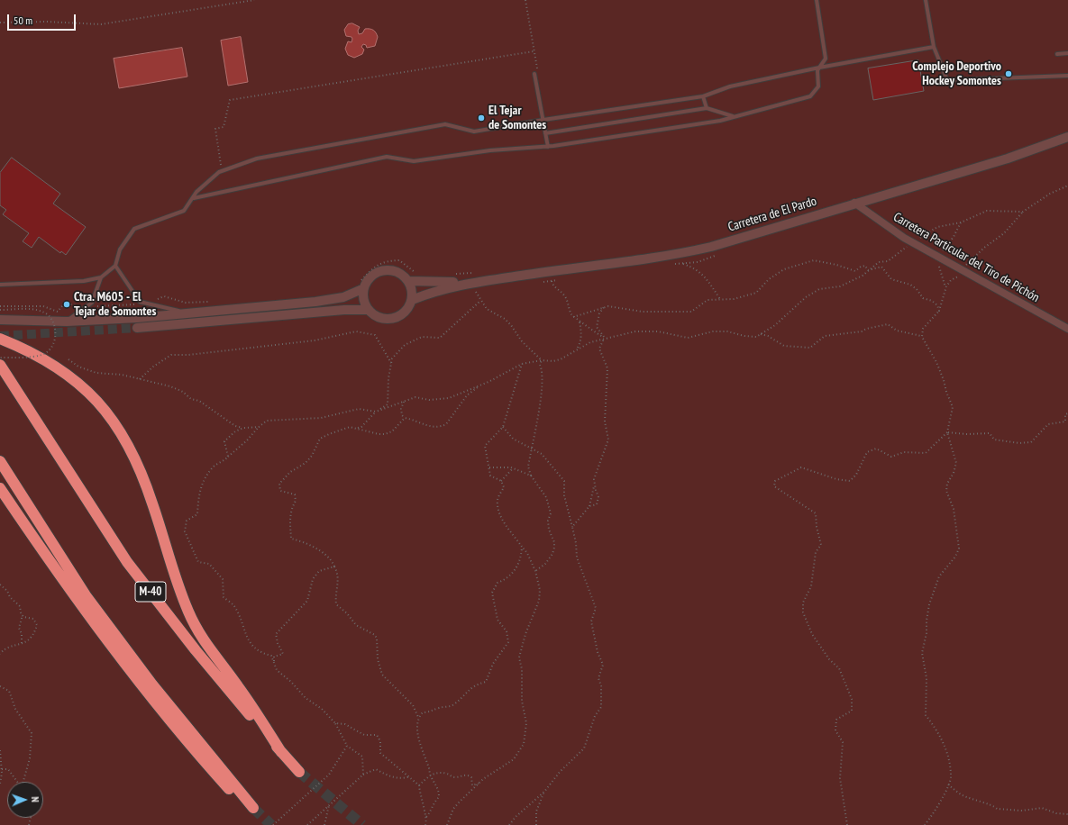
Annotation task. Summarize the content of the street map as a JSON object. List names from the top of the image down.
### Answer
{
  "streets": {
    "highway": ["M-40"],
    "street": ["Carretera de El Pardo", "Carretera Particular del Tiro de Pichón"]
  },
  "crossings": [
    ["Carretera de El Pardo", "Carretera Particular del Tiro de Pichón"]
  ],
  "places": ["Complejo Deportivo Hockey Somontes", "El Tejar de Somontes", "Ctra. M605 - El Tejar de Somontes"],
  "scale_bar": "50 m",
  "north": "right"
}
